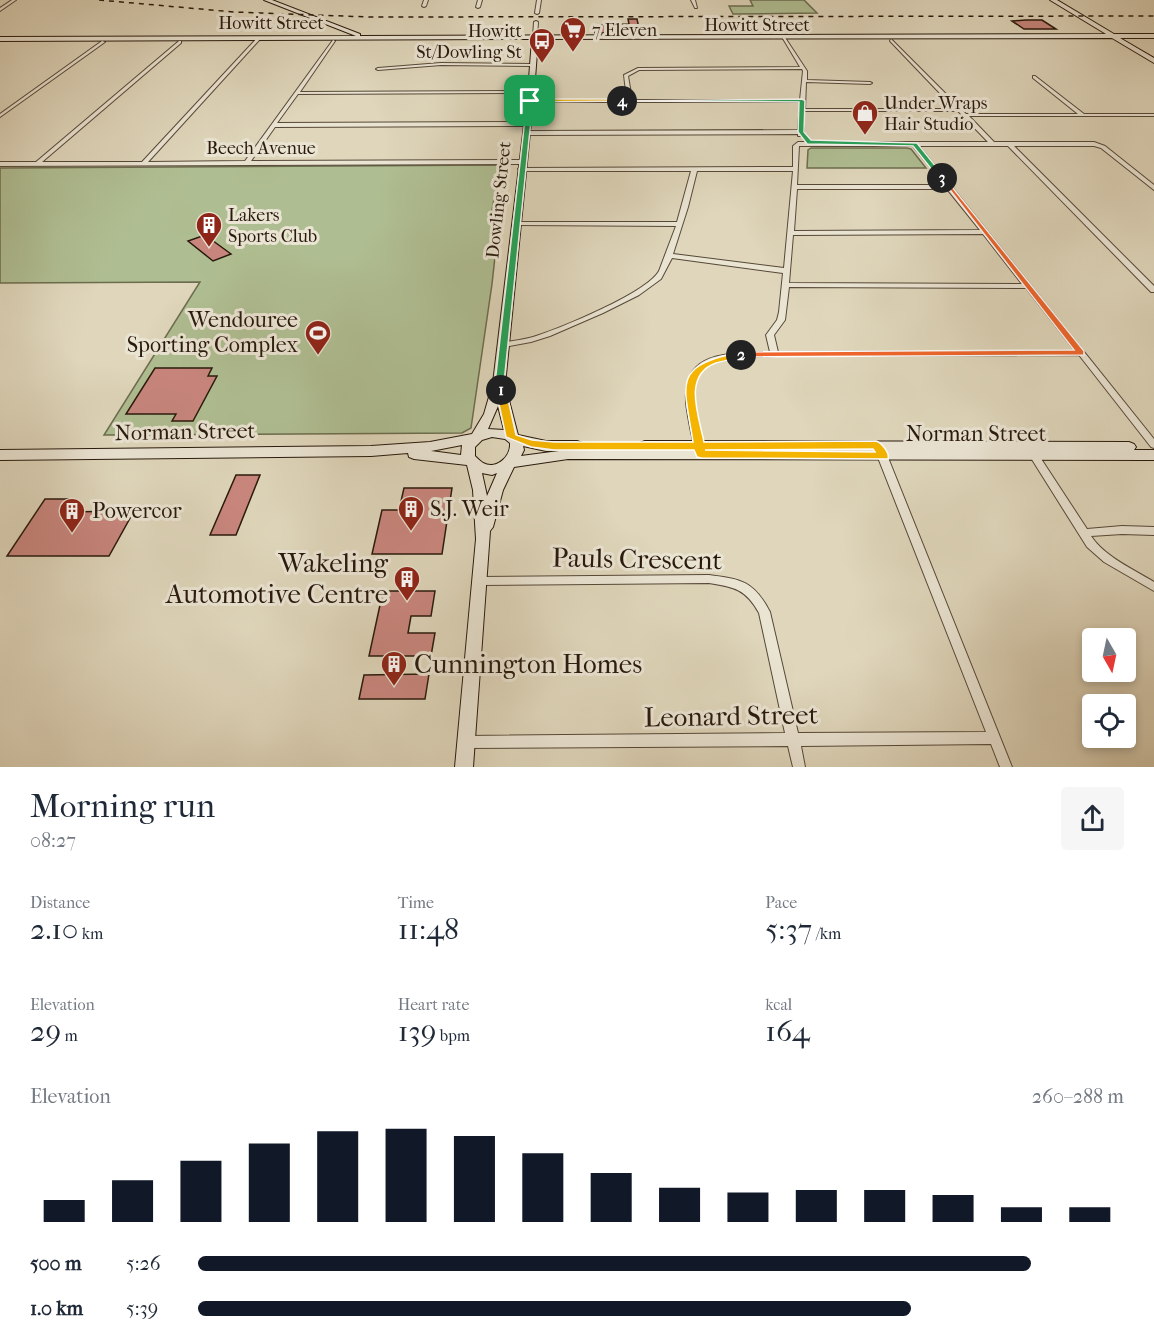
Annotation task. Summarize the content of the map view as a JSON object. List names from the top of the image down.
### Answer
{
  "streets": {
    "main road": ["Howitt Street", "Dowling Street", "Norman Street"],
    "street": ["Beech Avenue", "Pauls Crescent", "Leonard Street"]
  },
  "crossings": [
    ["Howitt Street", "Dowling Street"],
    ["Beech Avenue", "Dowling Street"],
    ["Dowling Street", "Norman Street"],
    ["Pauls Crescent", "Leonard Street"]
  ],
  "places": {
    "supermarket": ["7 Eleven"],
    "bus stop": ["Howitt St/Dowling St"],
    "shop": ["Under Wraps Hair Studio"],
    "building": [
      "Lakers Sports Club",
      "S.J. Weir",
      "Powercor",
      "Wakeling Automotive Centre",
      "Cunnington Homes"
    ],
    "sports": ["Wendouree Sporting Complex"]
  },
  "north": "bottom",
  "page": {
    "pins": [
      "4",
      "3",
      "2",
      "1"
    ],
    "heading": ["Morning run", "08:27"],
    "stats": [
      ["Distance", "2.10 km"],
      ["Time", "11:48"],
      ["Pace", "5:37 /km"],
      ["Elevation", "29 m"],
      ["Heart rate", "139 bpm"],
      ["kcal", "164"]
    ],
    "chart": ["Elevation", "260–288 m"],
    "list": [
      {
        "name": "500 m",
        "note": "5:26"
      },
      {
        "name": "1.0 km",
        "note": "5:39"
      }
    ]
  }
}
